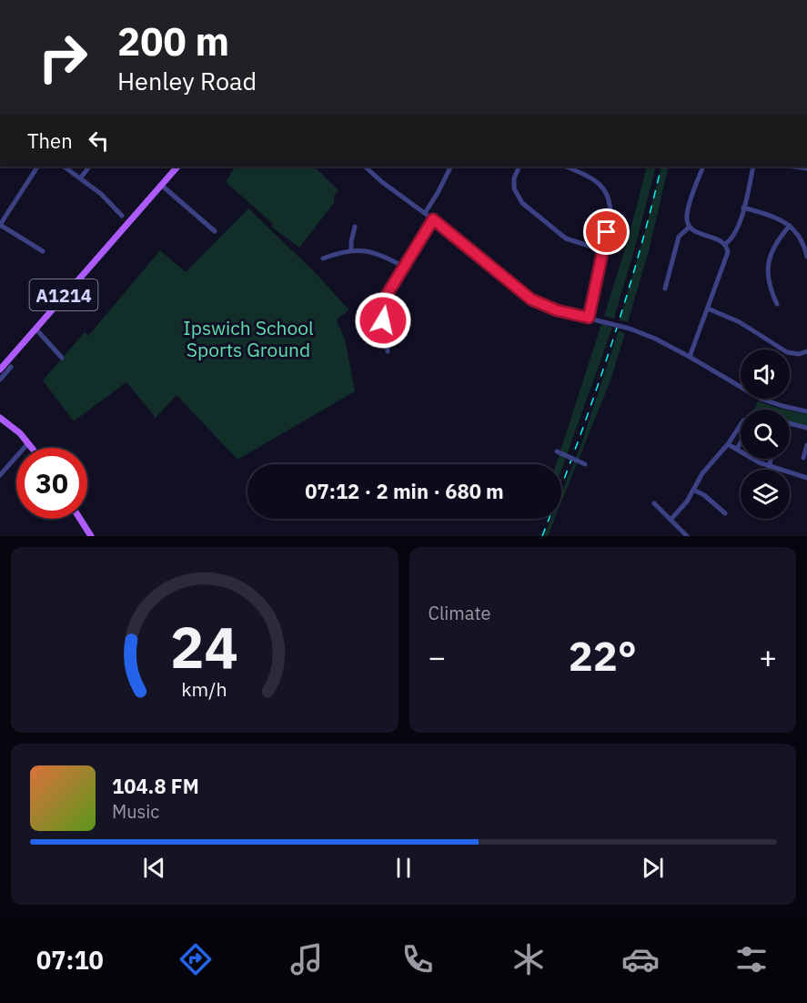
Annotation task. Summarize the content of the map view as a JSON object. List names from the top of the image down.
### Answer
{
  "streets": {
    "main road": ["A1214"]
  },
  "parks": ["Ipswich School Sports Ground"],
  "page": {
    "turn": ["200 m", "Henley Road"],
    "then": "Then",
    "limit": "30",
    "trip": "07:12 · 2 min · 680 m",
    "tile": "Climate",
    "heat": ["−", "22°", "+"],
    "song": ["104.8 FM", "Music"],
    "tabs": "07:10",
    "gauge": ["24", "km/h"]
  }
}
